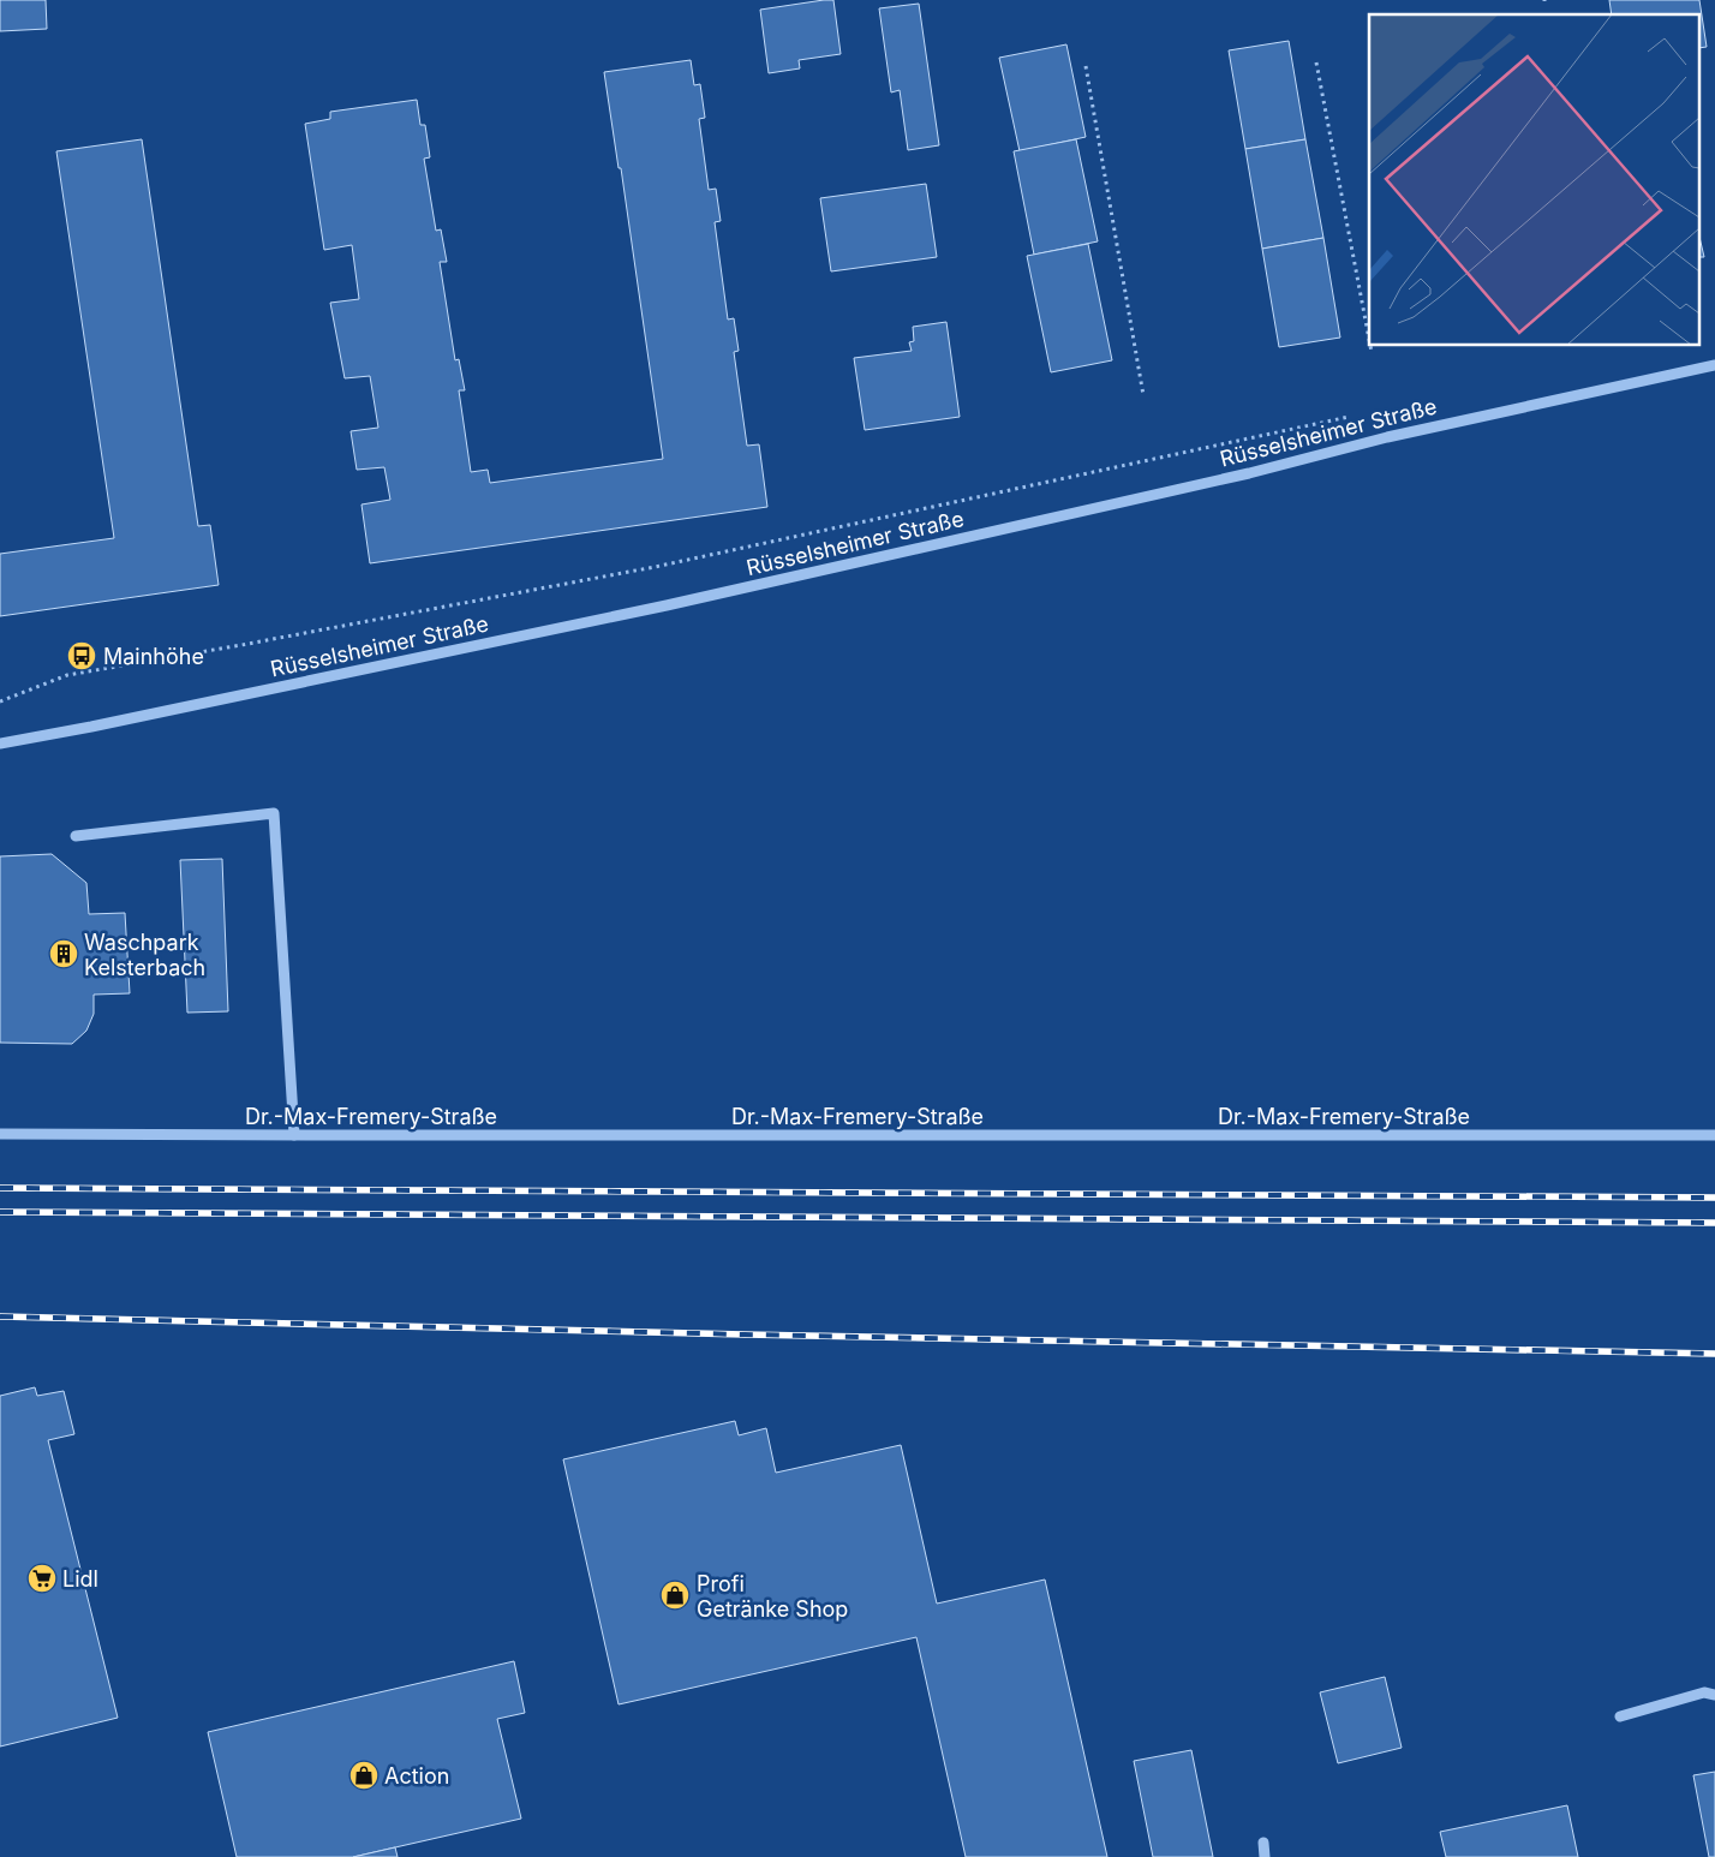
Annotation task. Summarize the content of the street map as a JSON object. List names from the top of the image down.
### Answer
{
  "streets": {
    "street": ["Rüsselsheimer Straße", "Dr.-Max-Fremery-Straße"]
  },
  "places": {
    "bus stop": ["Mainhöhe"],
    "building": ["Waschpark Kelsterbach"],
    "supermarket": ["Lidl"],
    "shop": ["Profi Getränke Shop", "Action"]
  }
}
